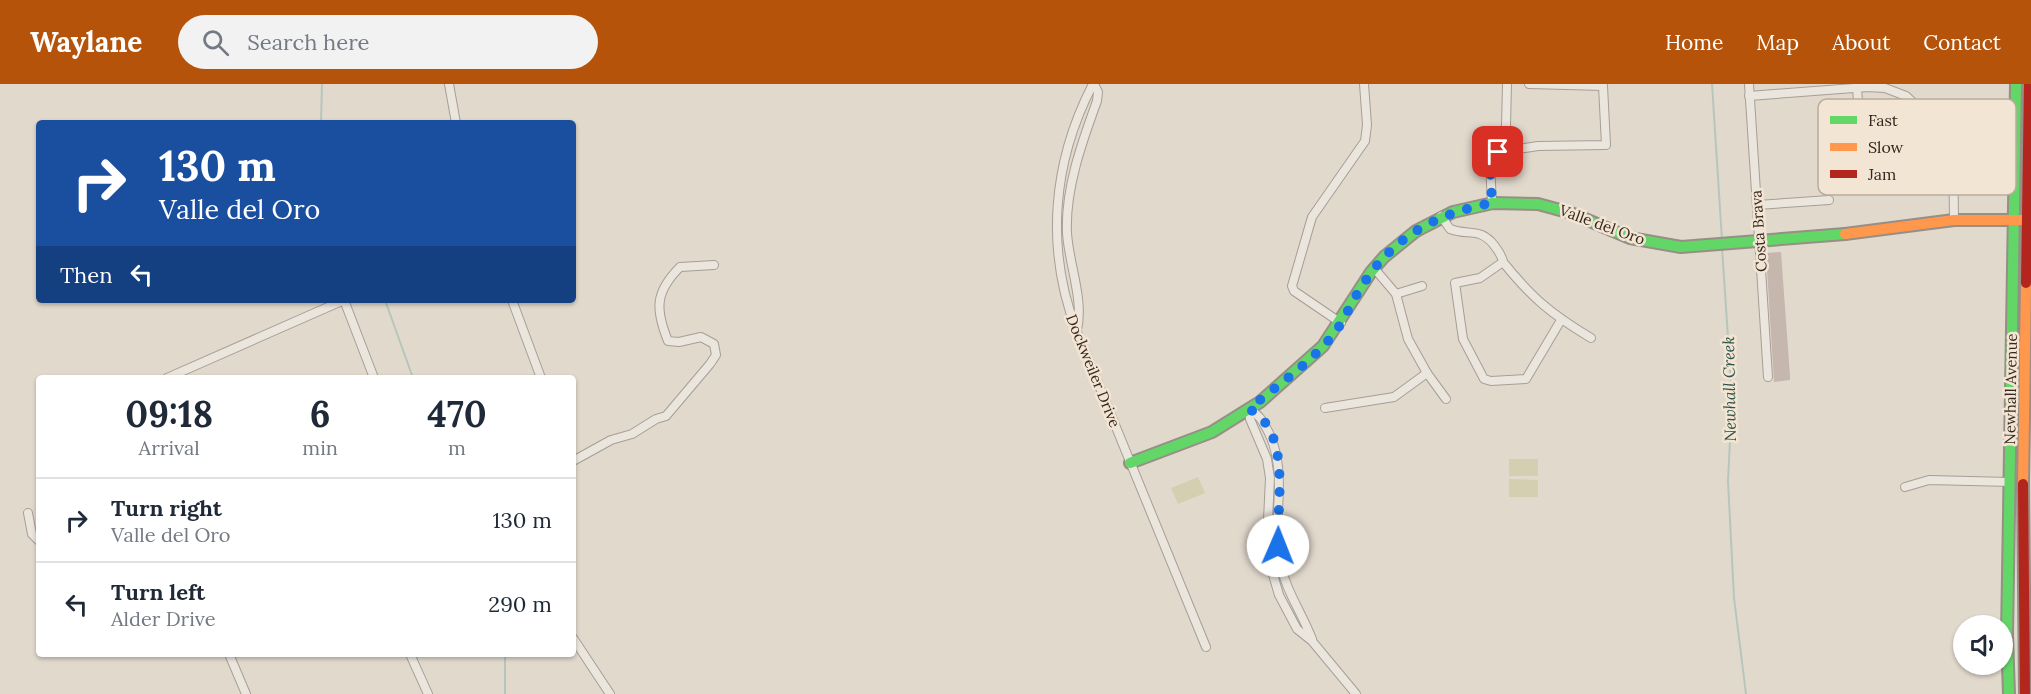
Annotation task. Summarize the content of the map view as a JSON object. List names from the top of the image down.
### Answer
{
  "streets": {
    "main road": ["Valle del Oro", "Newhall Avenue"],
    "street": ["Costa Brava", "Dockweiler Drive"]
  },
  "crossings": [
    ["Valle del Oro", "Costa Brava"],
    ["Valle del Oro", "Dockweiler Drive"],
    ["Valle del Oro", "Newhall Avenue"]
  ],
  "water": ["Newhall Creek"],
  "legend": ["Fast", "Slow", "Jam"],
  "page": {
    "header": "Waylane",
    "search": "Search here",
    "nav": [
      "Home",
      "Map",
      "About",
      "Contact"
    ],
    "turn": ["130 m", "Valle del Oro"],
    "then": "Then",
    "eta": [
      "09:18",
      "Arrival",
      "6",
      "min",
      "470",
      "m"
    ],
    "list": [
      {
        "name": "Turn right",
        "note": "Valle del Oro",
        "value": "130 m"
      },
      {
        "name": "Turn left",
        "note": "Alder Drive",
        "value": "290 m"
      }
    ]
  }
}
